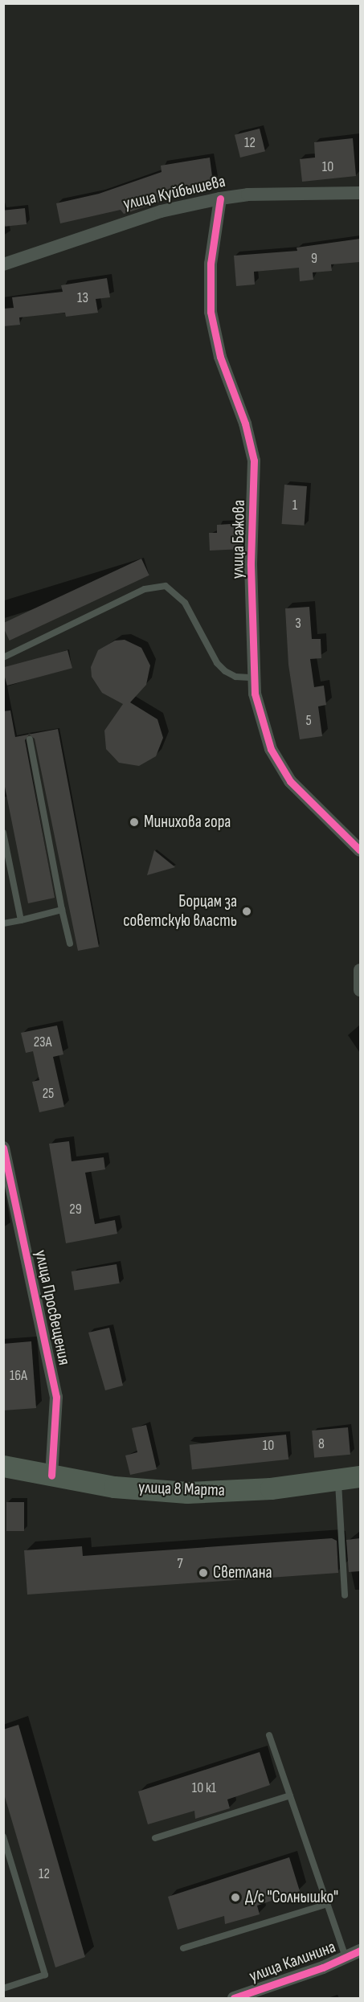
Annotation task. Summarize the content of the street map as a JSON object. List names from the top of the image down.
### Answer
{
  "streets": {
    "main road": ["улица 8 Марта"],
    "street": [
      "улица Куйбышева",
      "улица Бажова",
      "улица Просвещения",
      "улица Калинина"
    ]
  },
  "crossings": [
    ["улица Куйбышева", "улица Бажова"],
    ["улица Просвещения", "улица 8 Марта"]
  ],
  "places": [
    "Минихова гора",
    "Борцам за советскую власть",
    "Светлана",
    "Д/с \"Солнышко\""
  ],
  "house_numbers": [
    "12",
    "10",
    "9",
    "13",
    "1",
    "3",
    "5",
    "23А",
    "25",
    "29",
    "16А",
    "8",
    "10",
    "7",
    "10 к1",
    "12"
  ]
}
